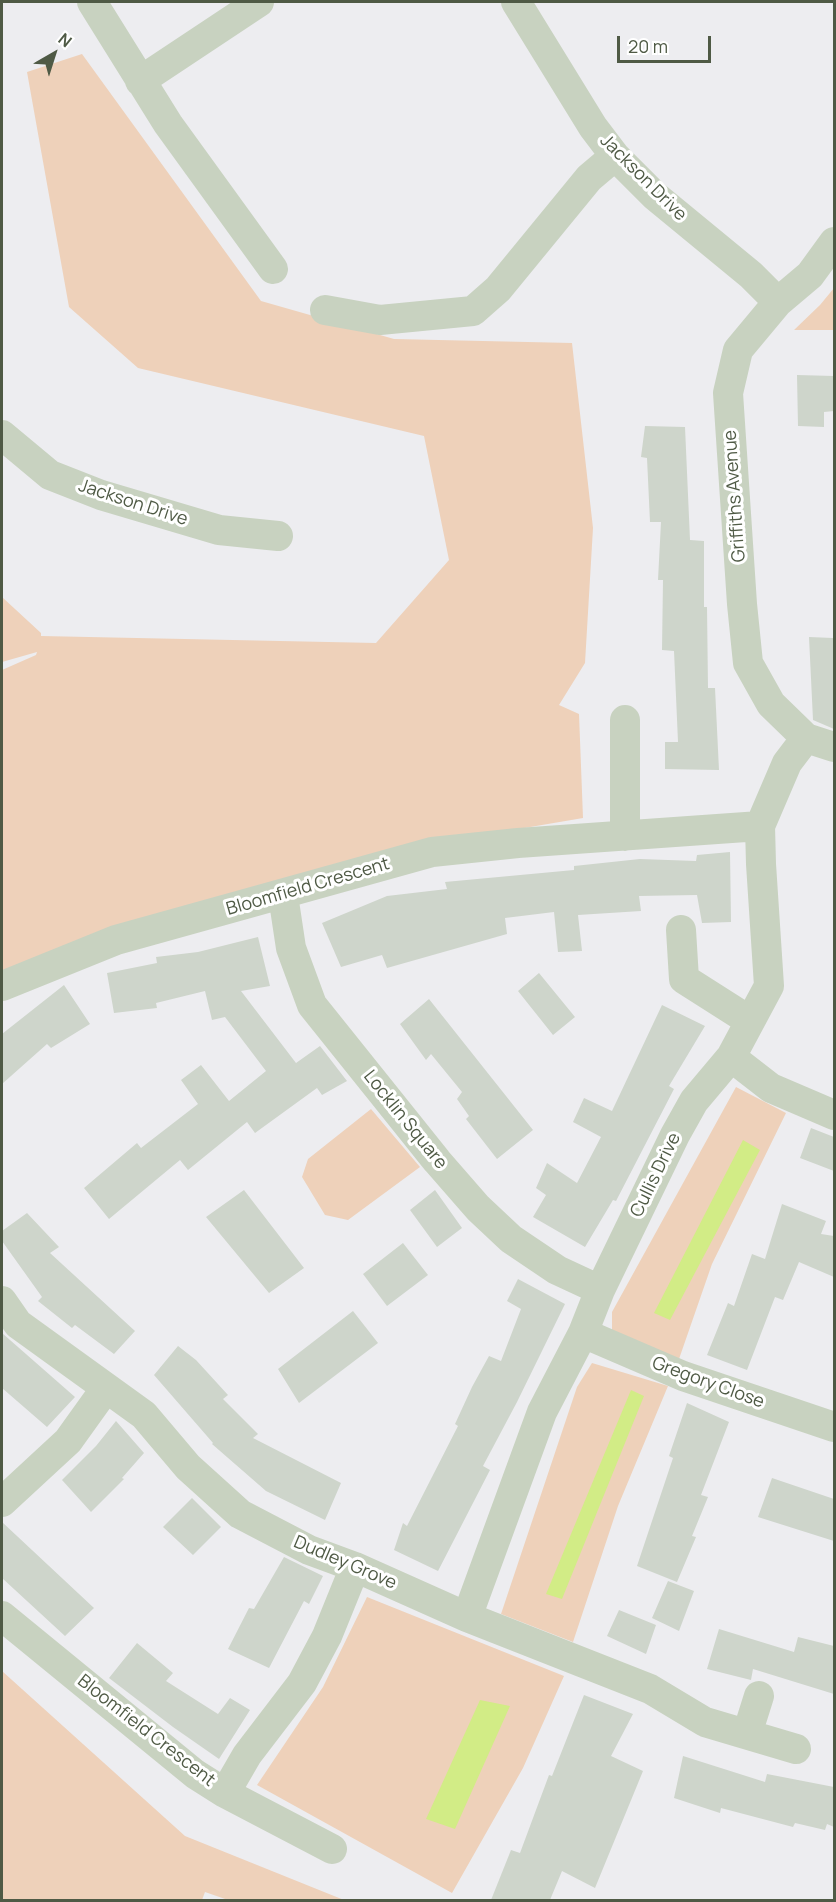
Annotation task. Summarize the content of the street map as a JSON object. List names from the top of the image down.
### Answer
{
  "streets": {
    "street": [
      "Jackson Drive",
      "Griffiths Avenue",
      "Bloomfield Crescent",
      "Locklin Square",
      "Cullis Drive",
      "Gregory Close",
      "Dudley Grove"
    ]
  },
  "crossings": [
    ["Jackson Drive", "Griffiths Avenue"],
    ["Griffiths Avenue", "Cullis Drive"],
    ["Bloomfield Crescent", "Locklin Square"],
    ["Bloomfield Crescent", "Cullis Drive"],
    ["Locklin Square", "Cullis Drive"],
    ["Cullis Drive", "Gregory Close"],
    ["Cullis Drive", "Dudley Grove"]
  ],
  "scale_bar": "20 m",
  "north": "top right"
}
